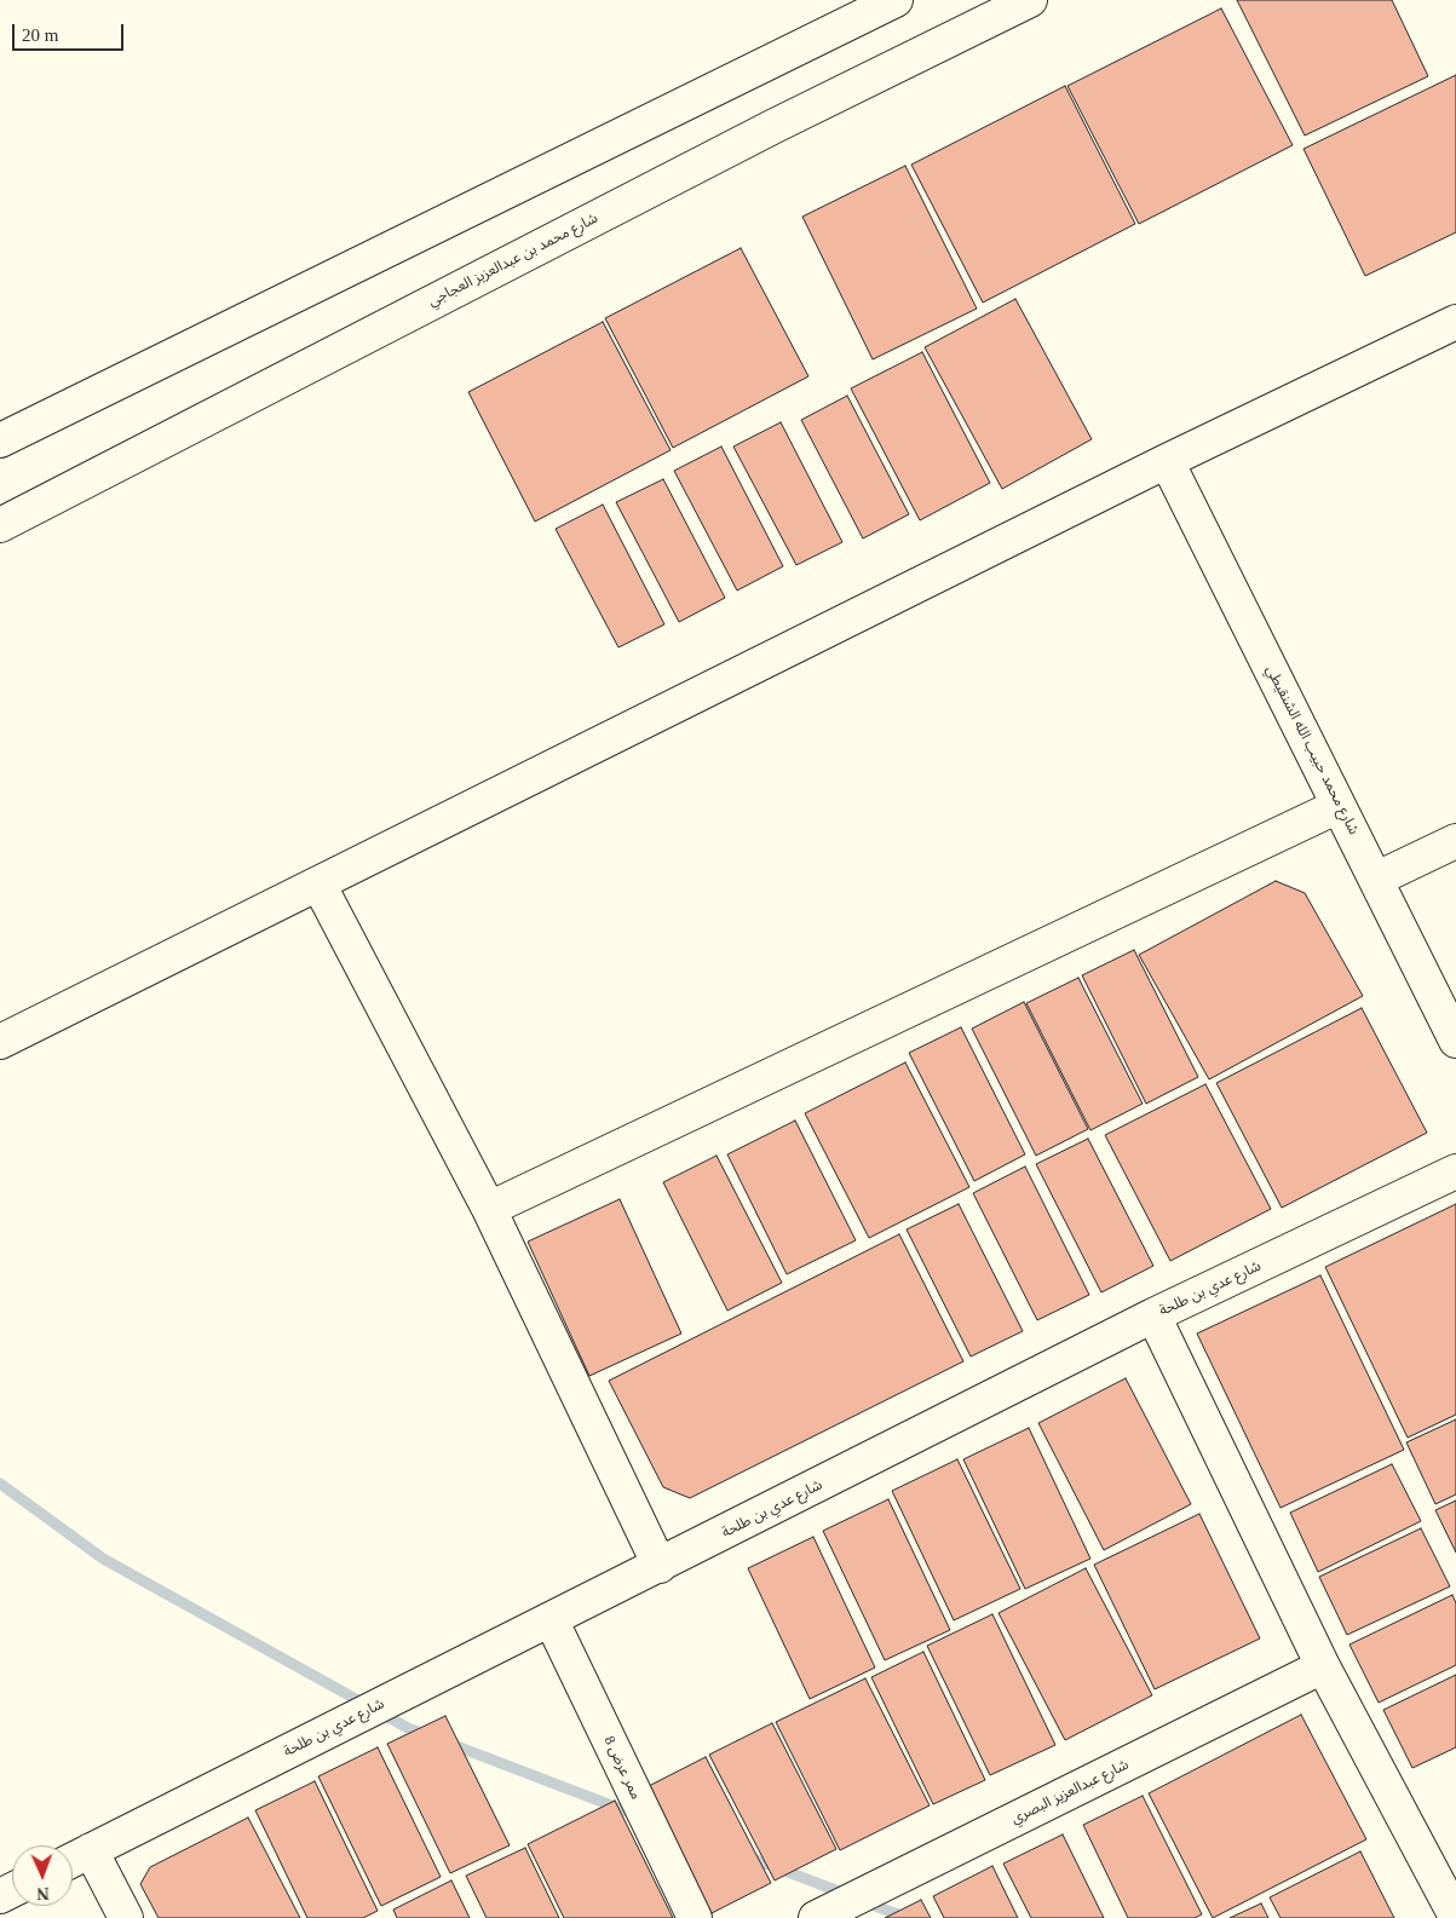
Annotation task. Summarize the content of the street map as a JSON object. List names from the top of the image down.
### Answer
{
  "streets": {
    "street": [
      "شارع محمد بن عبدالعزيز العجاجي",
      "شارع محمد حبيب الله الشنقيطي",
      "شارع عدي بن طلحة",
      "ممر عرض 8",
      "شارع عبدالعزيز البصري"
    ]
  },
  "crossings": [
    ["شارع عدي بن طلحة", "ممر عرض 8"]
  ],
  "scale_bar": "20 m",
  "north": "bottom"
}
